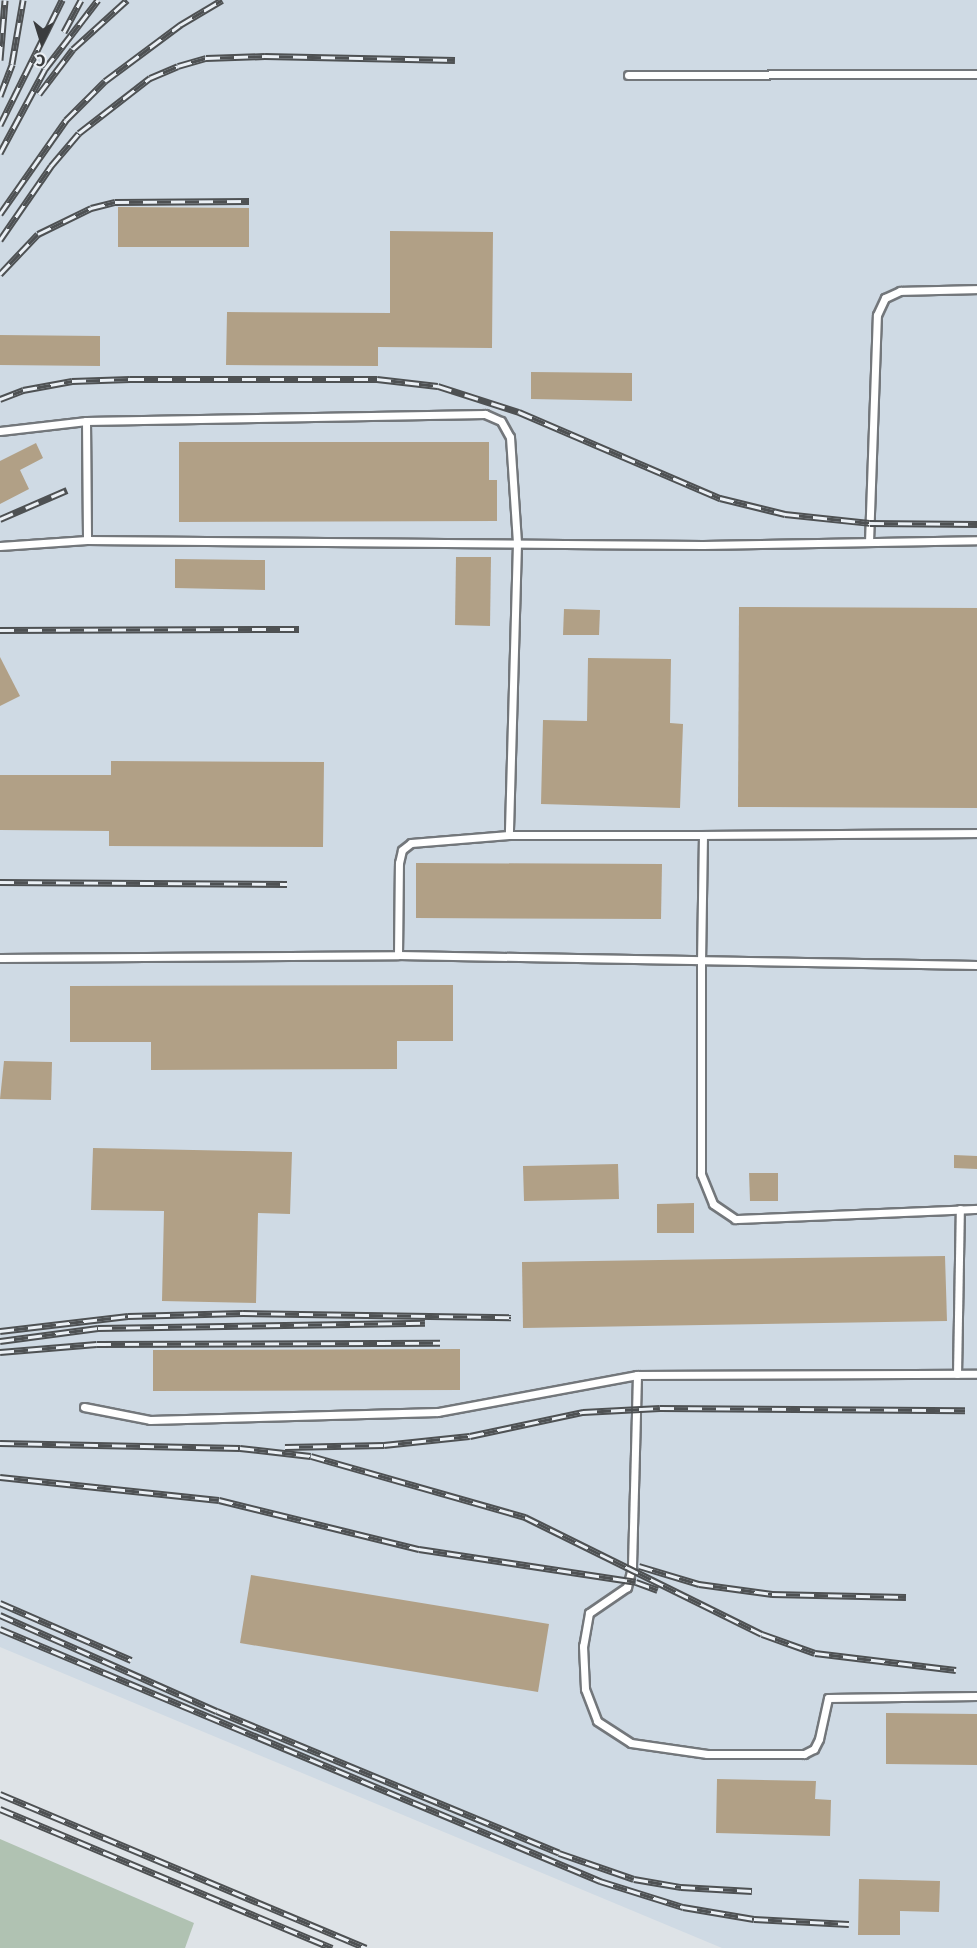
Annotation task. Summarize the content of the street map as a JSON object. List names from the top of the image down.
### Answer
{
  "north": "bottom"
}
